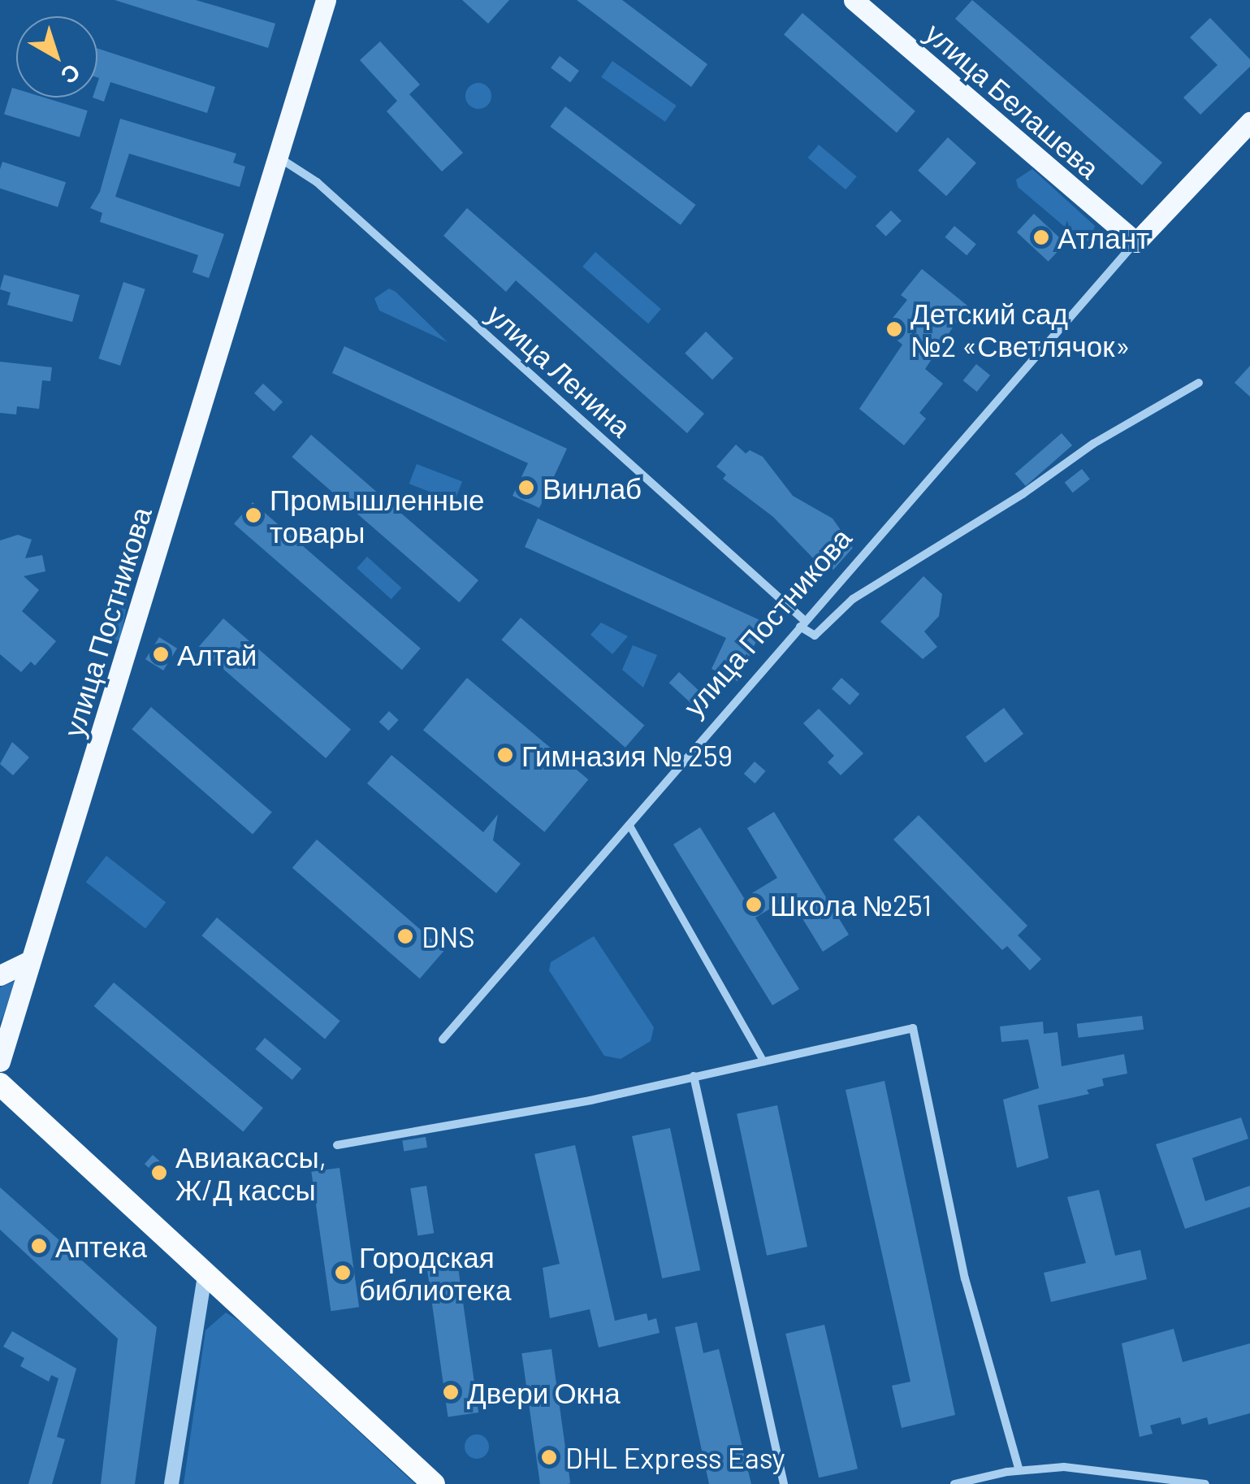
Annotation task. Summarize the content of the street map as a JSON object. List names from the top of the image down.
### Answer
{
  "streets": {
    "main road": ["улица Белашева", "улица Постникова"],
    "street": ["улица Ленина"]
  },
  "crossings": [
    ["улица Белашева", "улица Постникова"],
    ["улица Ленина", "улица Постникова"]
  ],
  "places": [
    "Атлант",
    "Детский сад №2 «Светлячок»",
    "Винлаб",
    "Промышленные товары",
    "Алтай",
    "Гимназия № 259",
    "Школа №251",
    "DNS",
    "Авиакассы, Ж/Д кассы",
    "Аптека",
    "Городская библиотека",
    "Двери Окна",
    "DHL Express Easy"
  ],
  "north": "bottom right"
}
